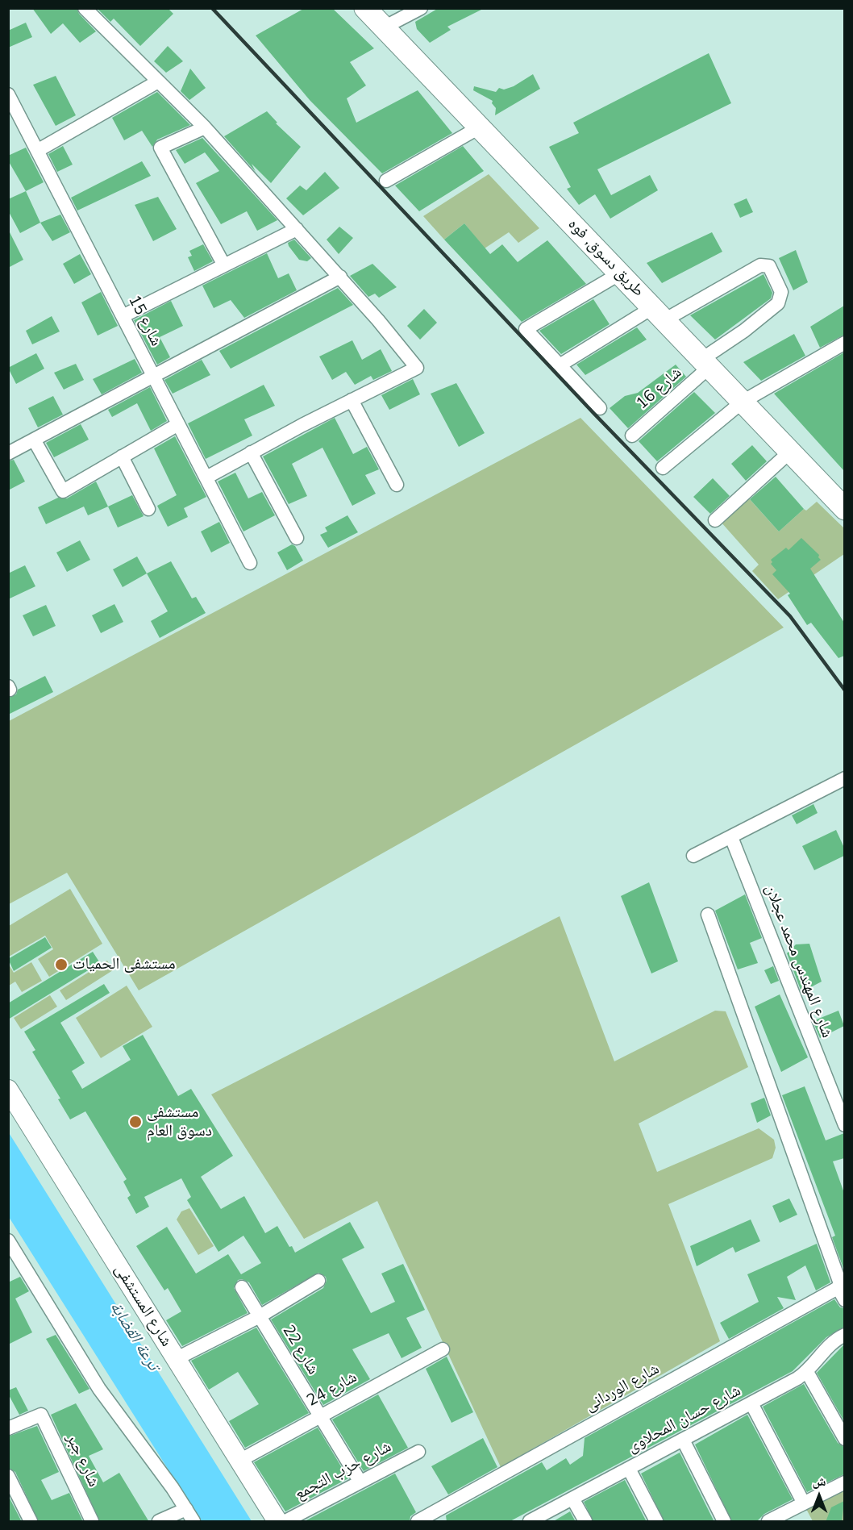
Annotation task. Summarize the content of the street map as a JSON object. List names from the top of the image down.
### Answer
{
  "streets": {
    "main road": ["طريق دسوق, فوه", "شارع المستشفى"],
    "street": [
      "شارع 15",
      "شارع 16",
      "شارع المهندس محمد عجلان",
      "شارع 22",
      "شارع الوردانى",
      "شارع 24",
      "شارع حسان المحلاوى",
      "شارع جبر",
      "شارع حزب التجمع"
    ]
  },
  "crossings": [
    ["طريق دسوق, فوه", "شارع 16"],
    ["شارع المستشفى", "شارع 24"],
    ["شارع 22", "شارع 24"],
    ["شارع 22", "شارع حزب التجمع"]
  ],
  "water": ["ترعة القضابة"],
  "places": ["مستشفى الحميات", "مستشفى دسوق العام"],
  "north": "top"
}
